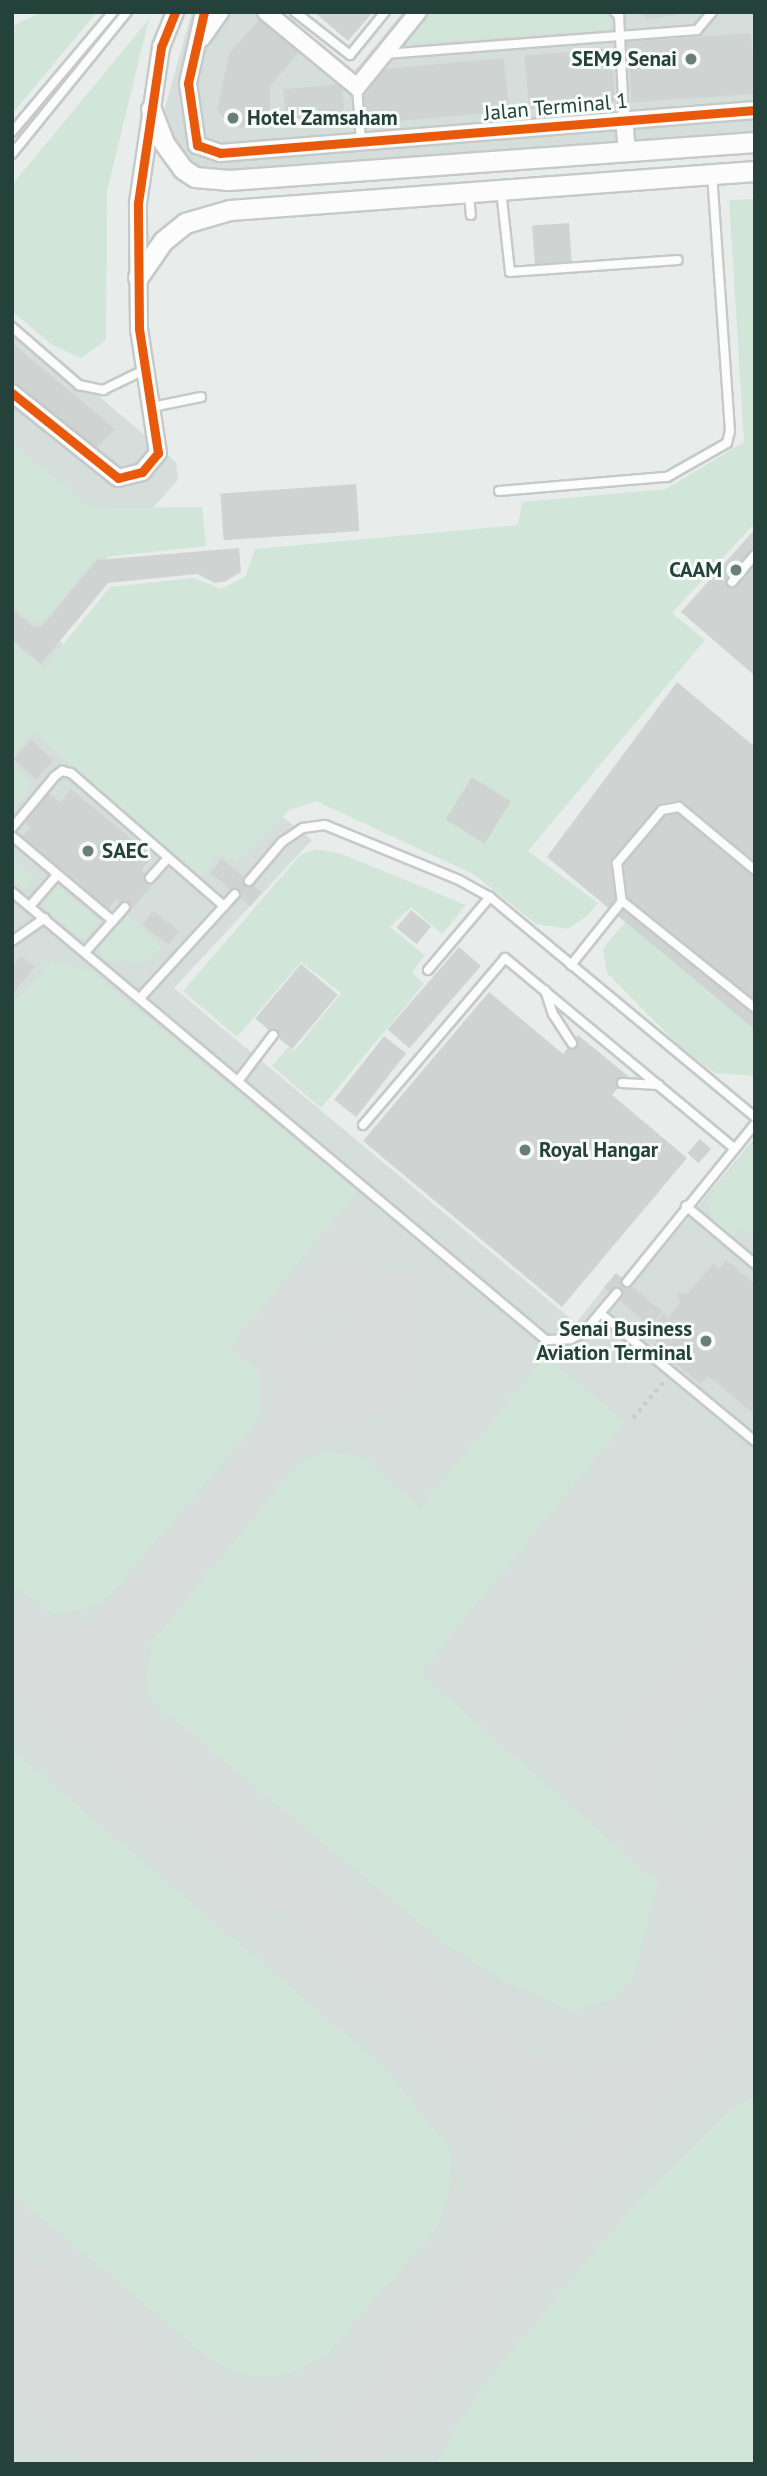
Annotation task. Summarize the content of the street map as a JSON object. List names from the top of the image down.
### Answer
{
  "streets": {
    "street": ["Jalan Terminal 1"]
  },
  "places": [
    "SEM9 Senai",
    "Hotel Zamsaham",
    "CAAM",
    "SAEC",
    "Royal Hangar",
    "Senai Business Aviation Terminal"
  ]
}
